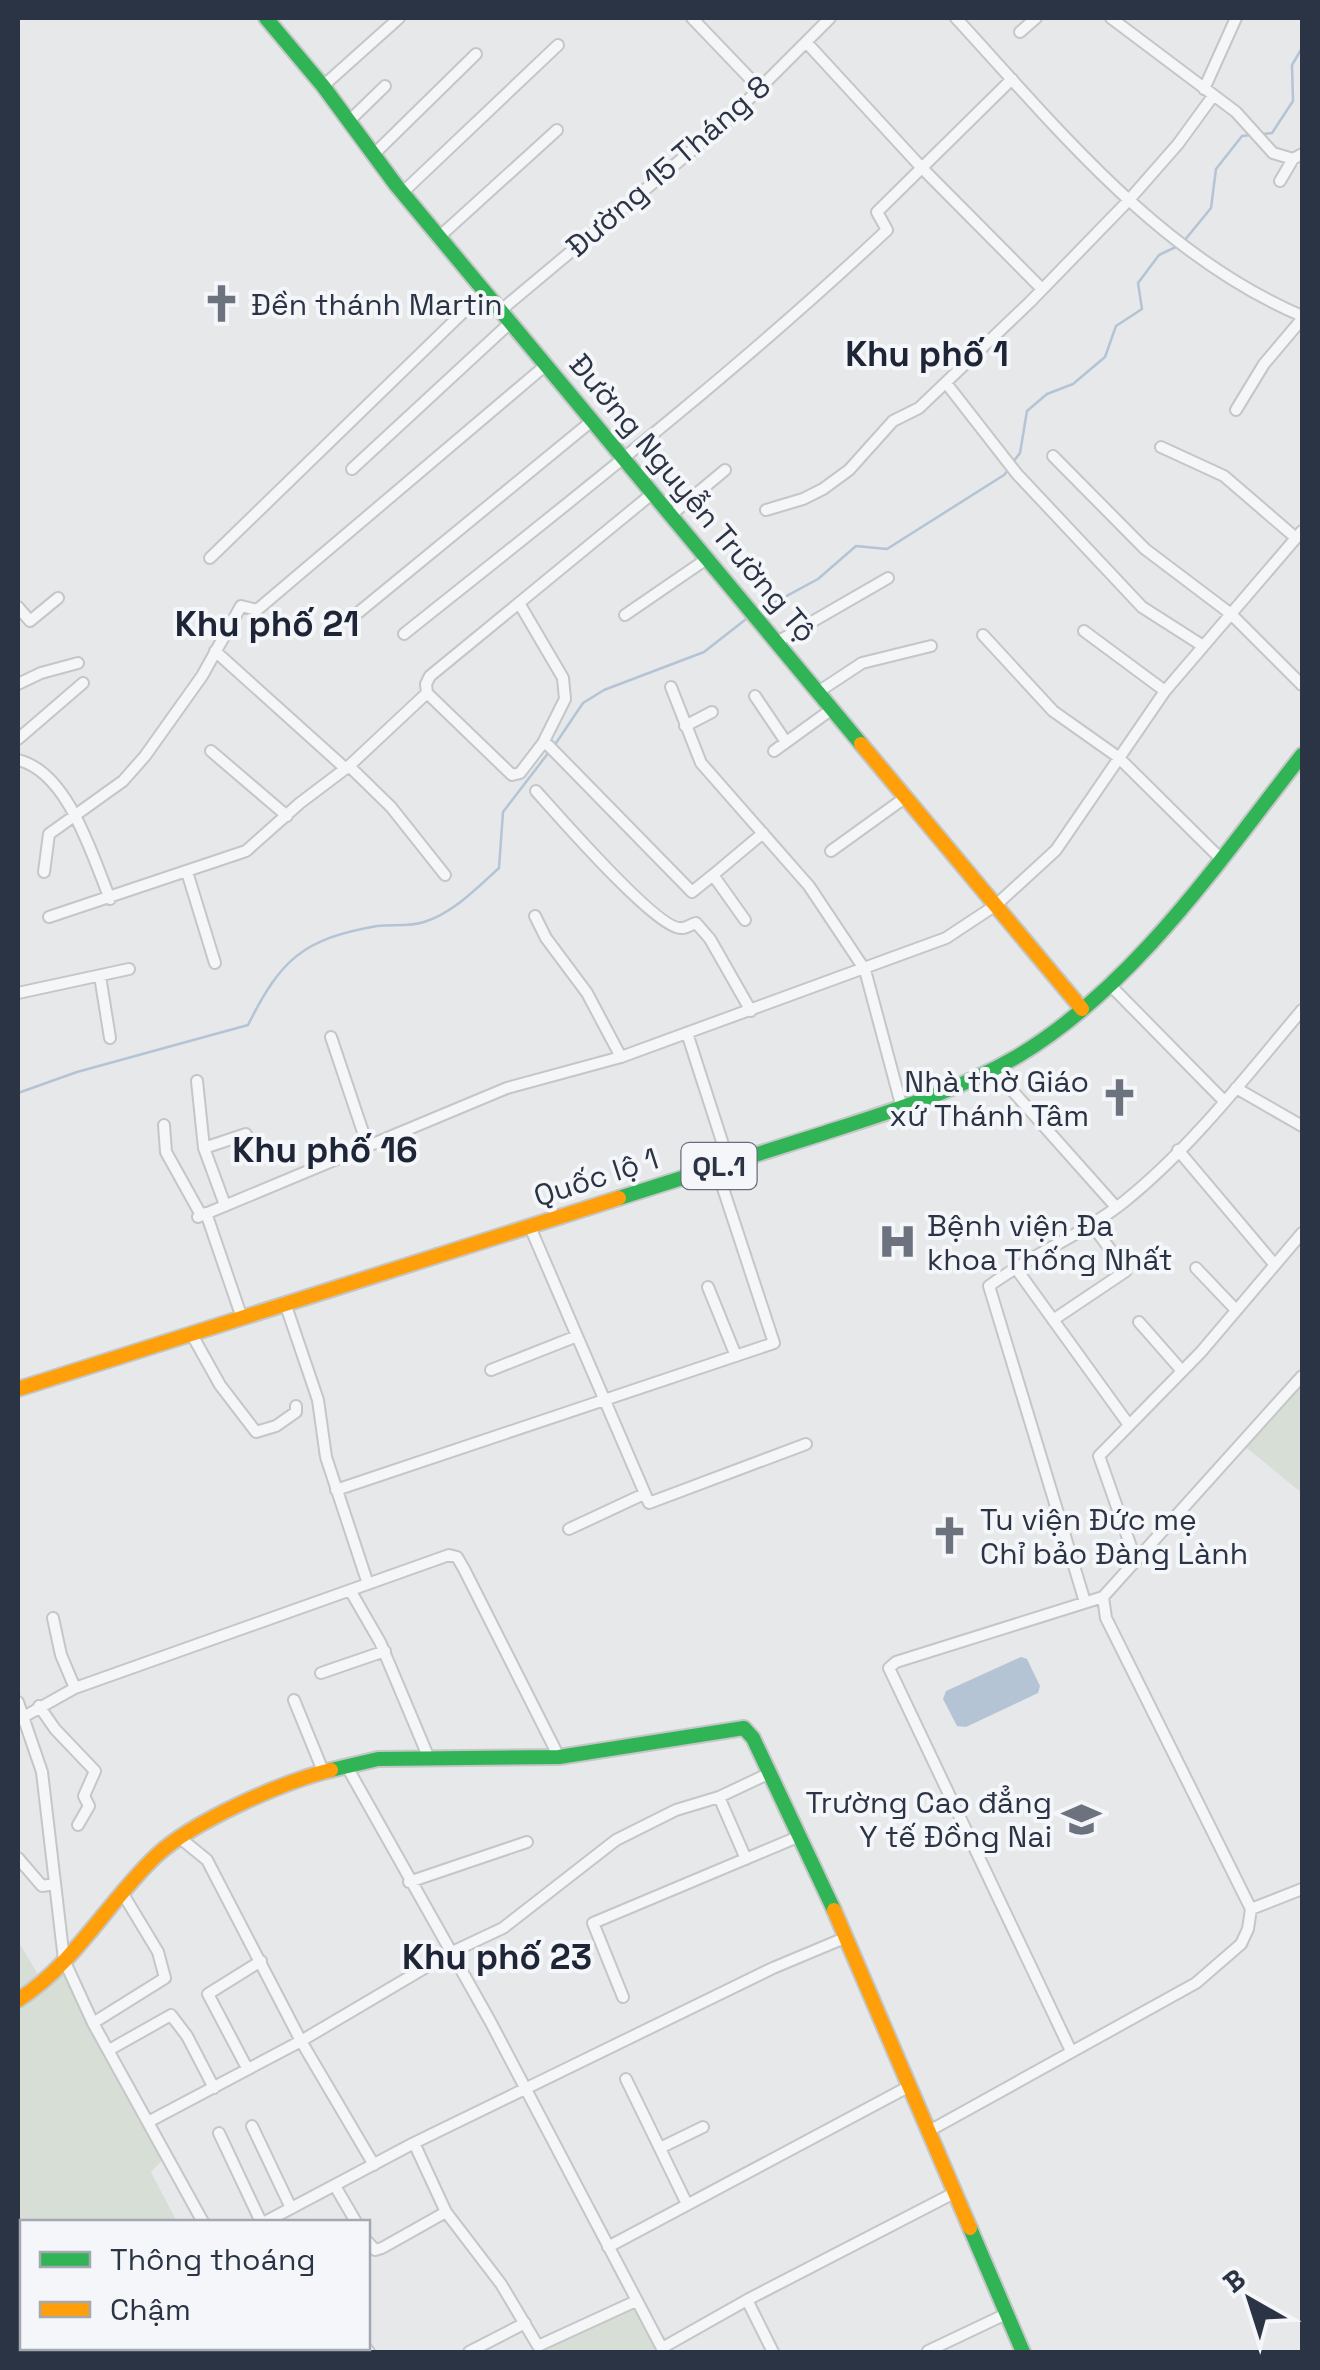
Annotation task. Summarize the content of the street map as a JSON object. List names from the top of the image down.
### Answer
{
  "streets": {
    "main road": ["Đường Nguyễn Trường Tộ", "QL.1", "Quốc lộ 1"],
    "street": ["Đường 15 Tháng 8"]
  },
  "crossings": [
    ["Đường 15 Tháng 8", "Đường Nguyễn Trường Tộ"],
    ["Đường Nguyễn Trường Tộ", "Quốc lộ 1"]
  ],
  "districts": [
    "Khu phố 1",
    "Khu phố 21",
    "Khu phố 16",
    "Khu phố 23"
  ],
  "places": {
    "church": ["Đền thánh Martin", "Nhà thờ Giáo xứ Thánh Tâm", "Tu viện Đức mẹ Chỉ bảo Đàng Lành"],
    "hospital": ["Bệnh viện Đa khoa Thống Nhất"],
    "school or university": ["Trường Cao đẳng Y tế Đồng Nai"]
  },
  "legend": ["Thông thoáng", "Chậm"],
  "north": "top left"
}
